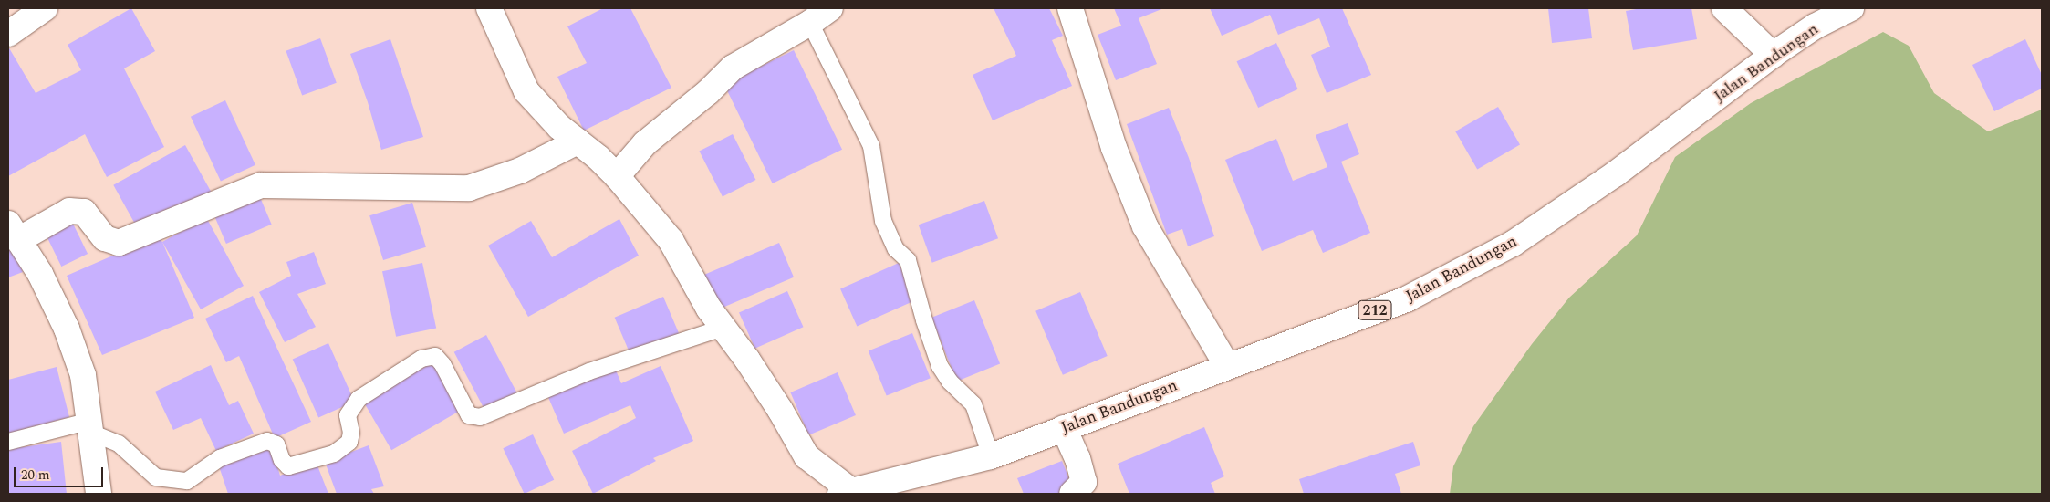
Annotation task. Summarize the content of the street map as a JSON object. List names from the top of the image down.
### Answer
{
  "streets": {
    "street": ["Jalan Bandungan", "212"]
  },
  "scale_bar": "20 m"
}
